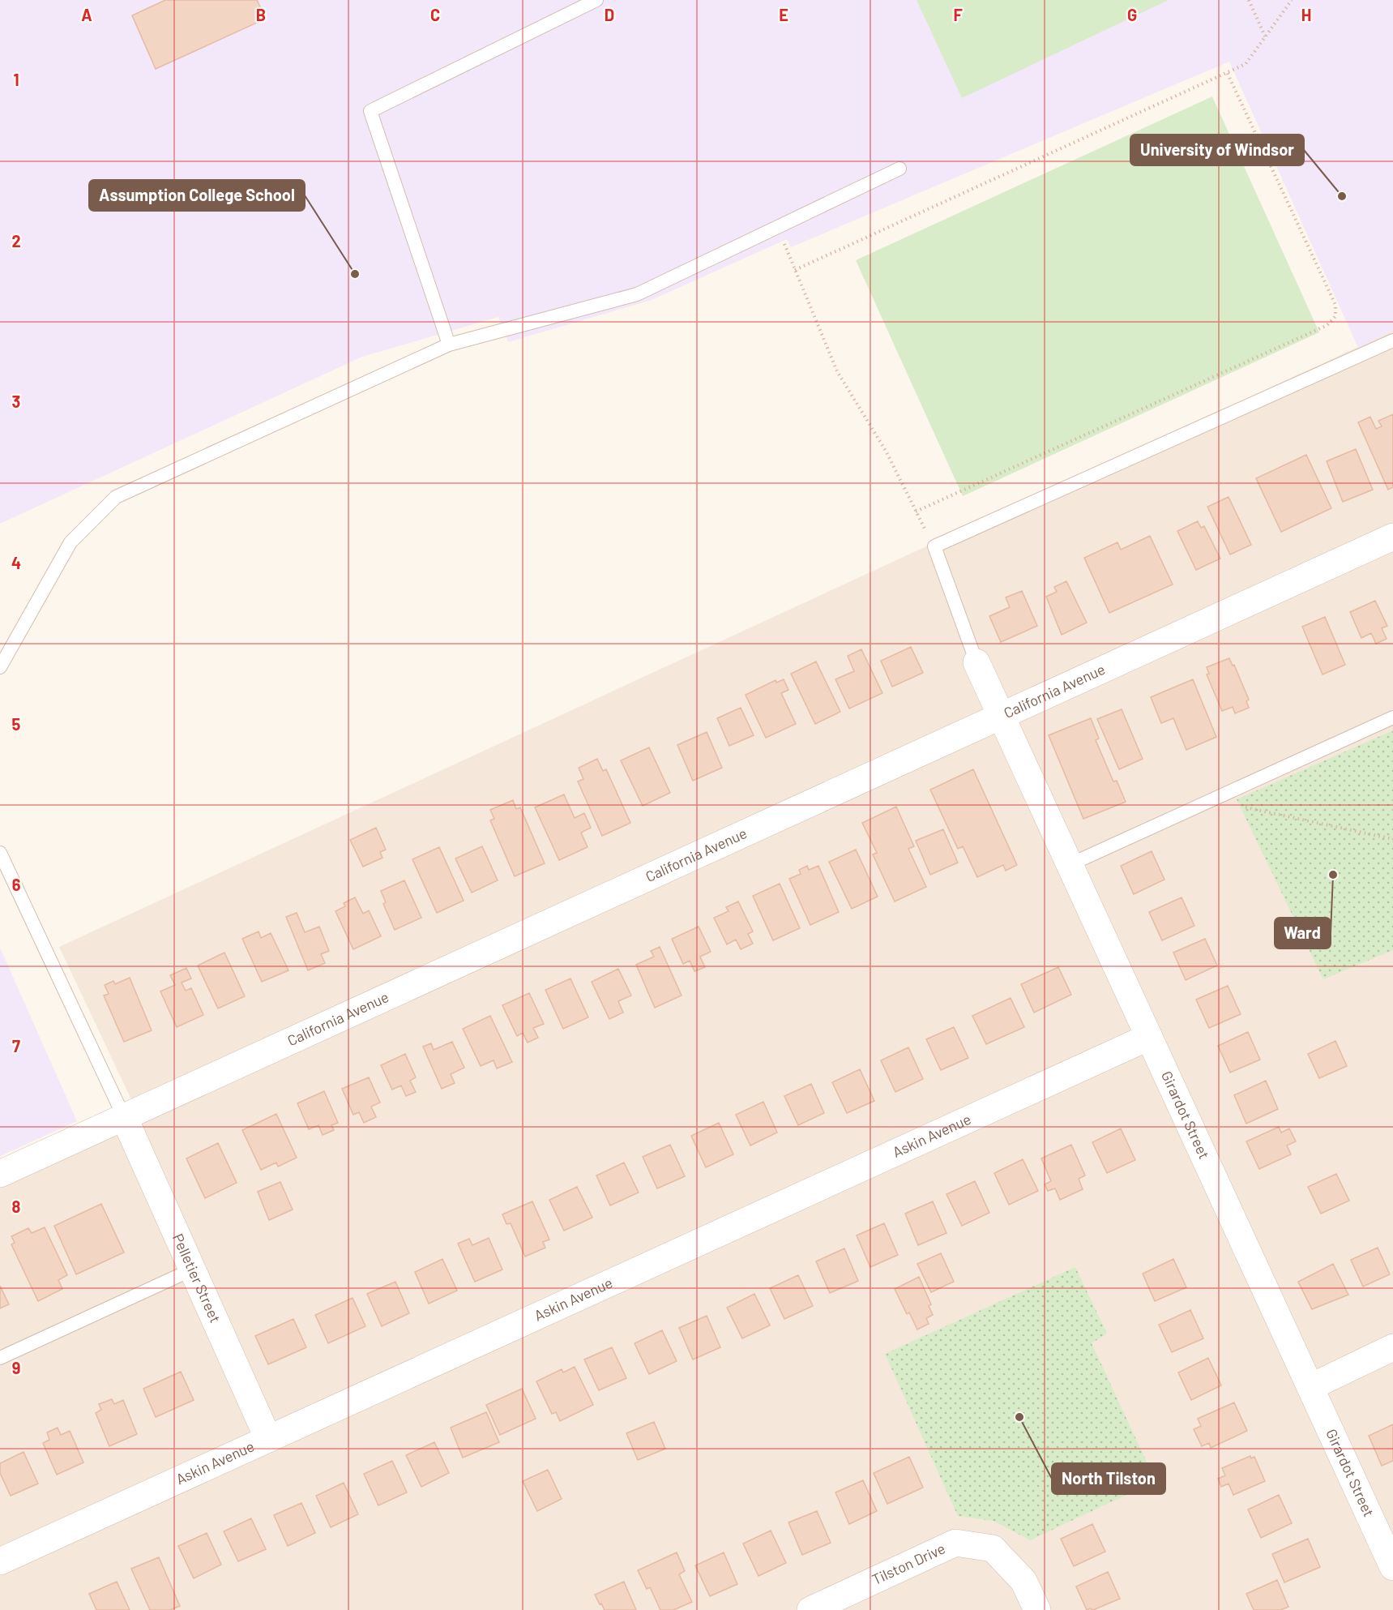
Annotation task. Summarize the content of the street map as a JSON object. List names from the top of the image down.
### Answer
{
  "streets": {
    "street": [
      "California Avenue",
      "Girardot Street",
      "Askin Avenue",
      "Pelletier Street",
      "Tilston Drive"
    ]
  },
  "crossings": [
    ["California Avenue", "Girardot Street"],
    ["California Avenue", "Pelletier Street"],
    ["Girardot Street", "Askin Avenue"],
    ["Askin Avenue", "Pelletier Street"]
  ],
  "places": [
    "University of Windsor",
    "Assumption College School",
    "Ward",
    "North Tilston"
  ],
  "grid": {
    "columns": [
      "A",
      "B",
      "C",
      "D",
      "E",
      "F",
      "G",
      "H"
    ],
    "rows": [
      "1",
      "2",
      "3",
      "4",
      "5",
      "6",
      "7",
      "8",
      "9"
    ]
  }
}
